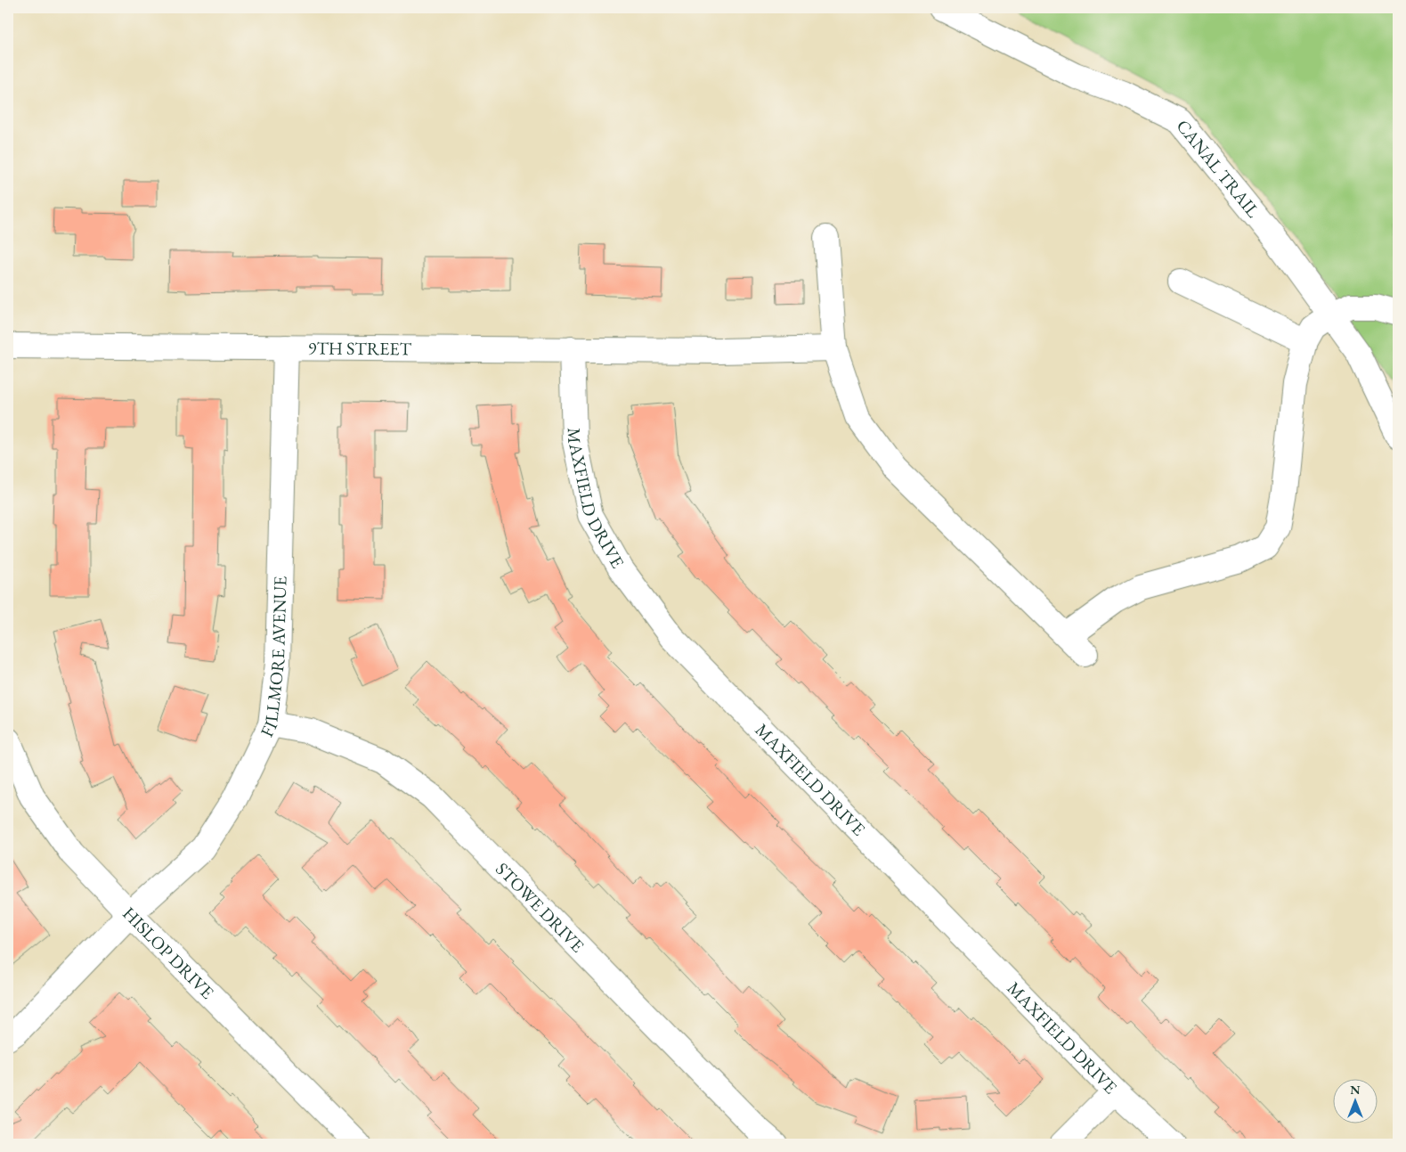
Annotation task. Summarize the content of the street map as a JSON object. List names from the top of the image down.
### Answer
{
  "streets": {
    "street": [
      "CANAL TRAIL",
      "9TH STREET",
      "MAXFIELD DRIVE",
      "FILLMORE AVENUE",
      "STOWE DRIVE",
      "HISLOP DRIVE"
    ]
  },
  "crossings": [
    ["9TH STREET", "MAXFIELD DRIVE"],
    ["9TH STREET", "FILLMORE AVENUE"],
    ["FILLMORE AVENUE", "STOWE DRIVE"],
    ["FILLMORE AVENUE", "HISLOP DRIVE"]
  ],
  "north": "top"
}
